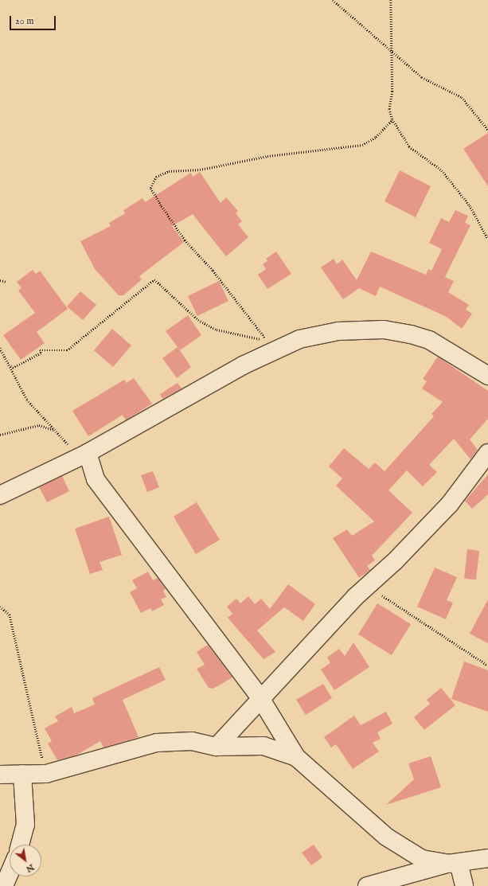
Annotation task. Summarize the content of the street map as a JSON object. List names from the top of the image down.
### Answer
{
  "scale_bar": "20 m",
  "north": "bottom right"
}
